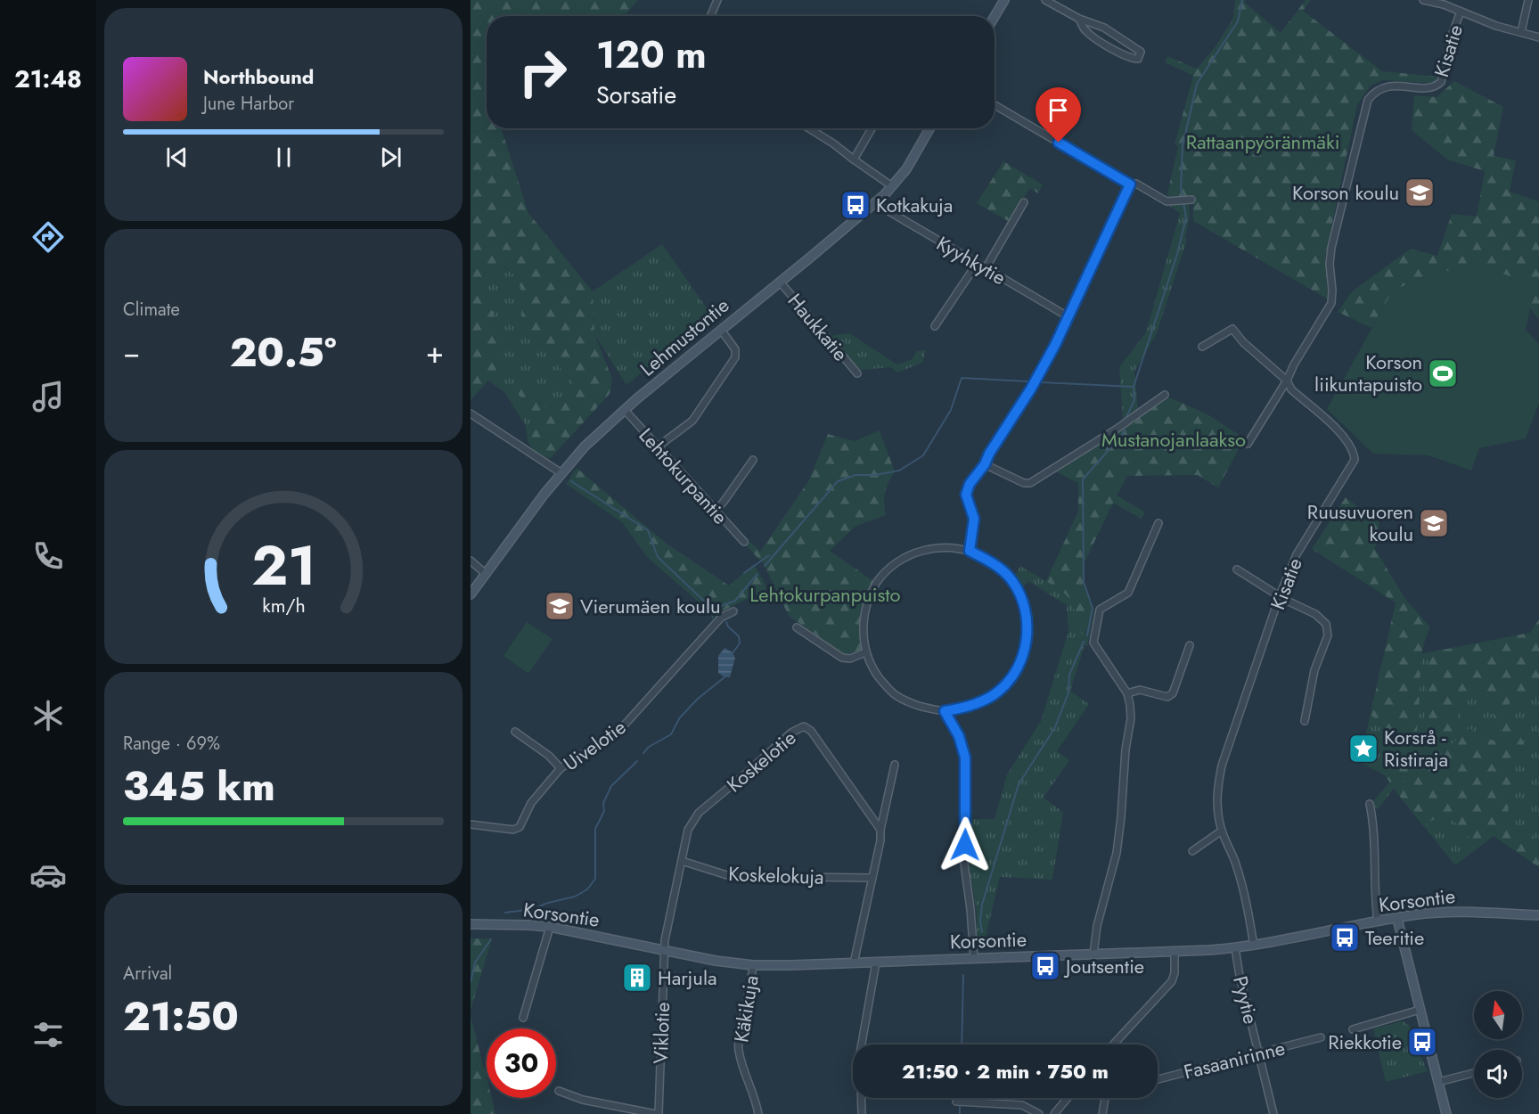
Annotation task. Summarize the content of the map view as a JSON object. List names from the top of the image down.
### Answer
{
  "streets": {
    "main road": ["Lehmustontie", "Korsontie"],
    "street": [
      "Kisatie",
      "Kyyhkytie",
      "Haukkatie",
      "Lehtokurpantie",
      "Uivelotie",
      "Koskelotie",
      "Koskelokuja",
      "Pyytie",
      "Käkikuja",
      "Viklotie",
      "Fasaanirinne"
    ]
  },
  "crossings": [
    ["Kisatie", "Korsontie"],
    ["Kyyhkytie", "Lehmustontie"],
    ["Haukkatie", "Lehmustontie"],
    ["Lehmustontie", "Lehtokurpantie"],
    ["Koskelotie", "Koskelokuja"],
    ["Koskelotie", "Korsontie"],
    ["Koskelotie", "Viklotie"],
    ["Korsontie", "Pyytie"],
    ["Korsontie", "Käkikuja"],
    ["Korsontie", "Viklotie"],
    ["Pyytie", "Fasaanirinne"]
  ],
  "parks": ["Rattaanpyöränmäki", "Mustanojanlaakso", "Lehtokurpanpuisto"],
  "places": {
    "school or university": ["Korson koulu", "Ruusuvuoren koulu", "Vierumäen koulu"],
    "bus stop": [
      "Kotkakuja",
      "Teeritie",
      "Joutsentie",
      "Riekkotie"
    ],
    "sports": ["Korson liikuntapuisto"],
    "place": ["Korsrå - Ristiraja"],
    "building": ["Harjula"]
  },
  "north": "top",
  "page": {
    "tabs": "21:48",
    "turn": ["120 m", "Sorsatie"],
    "song": ["Northbound", "June Harbor"],
    "tile": [
      "Climate",
      ["Range · 69%", "345 km"],
      ["Arrival", "21:50"]
    ],
    "heat": ["−", "20.5°", "+"],
    "limit": "30",
    "trip": "21:50 · 2 min · 750 m",
    "gauge": ["21", "km/h"]
  }
}
